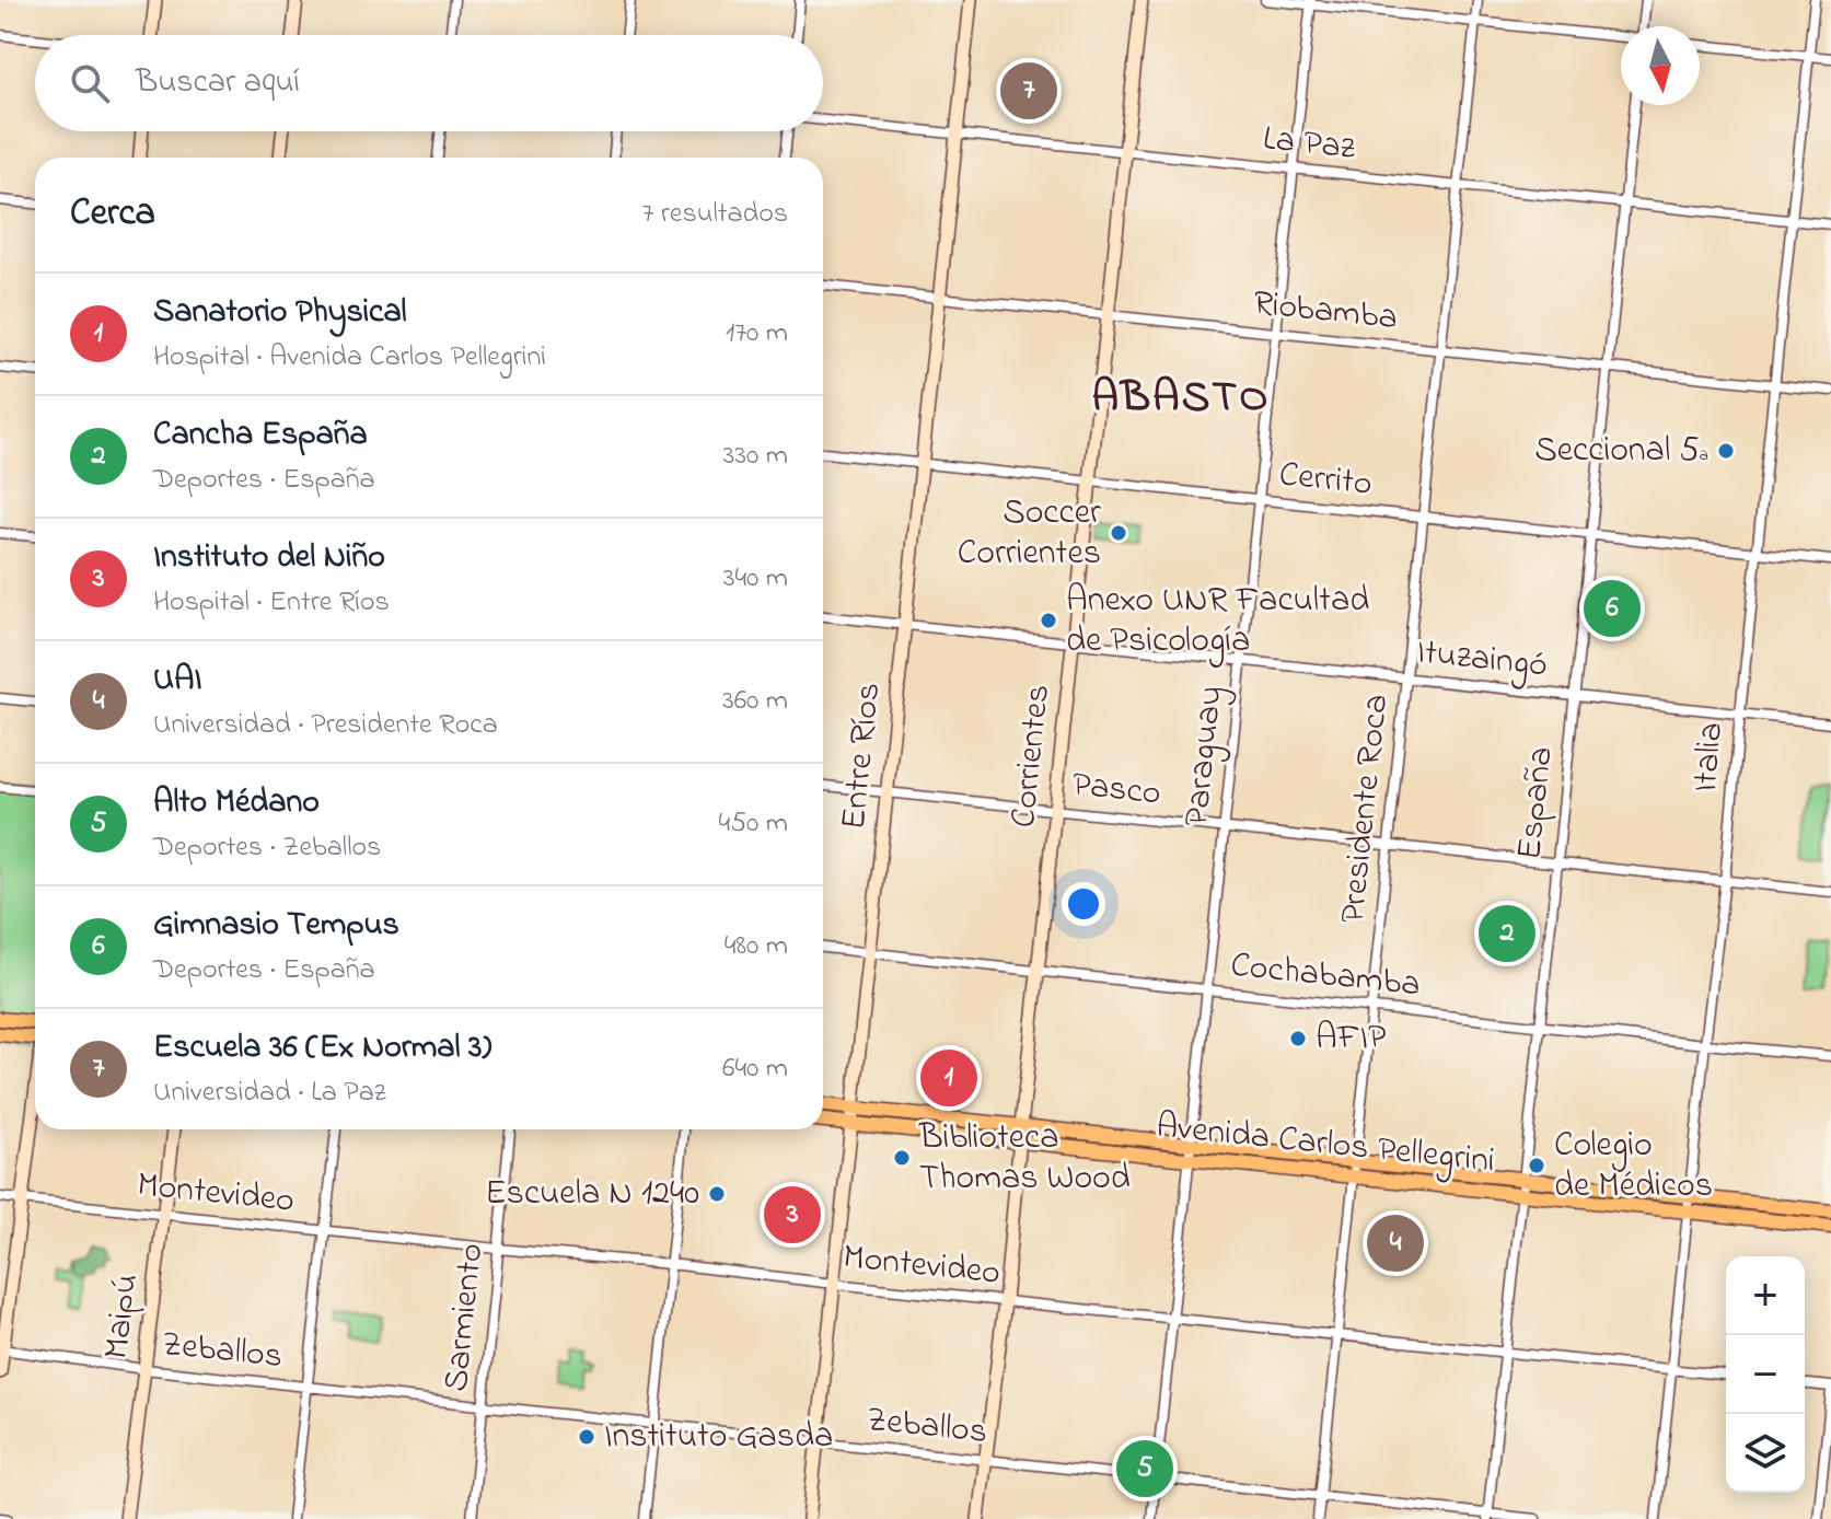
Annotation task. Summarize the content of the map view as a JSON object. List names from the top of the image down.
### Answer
{
  "streets": {
    "main road": [
      "Entre Ríos",
      "Corrientes",
      "Avenida Carlos Pellegrini",
      "Maipú"
    ],
    "street": [
      "La Paz",
      "Riobamba",
      "Cerrito",
      "Ituzaingó",
      "Paraguay",
      "Italia",
      "Pasco",
      "España",
      "Presidente Roca",
      "Cochabamba",
      "Montevideo",
      "Sarmiento",
      "Zeballos"
    ]
  },
  "crossings": [
    ["La Paz", "Entre Ríos"],
    ["La Paz", "Corrientes"],
    ["La Paz", "Paraguay"],
    ["La Paz", "Italia"],
    ["La Paz", "España"],
    ["La Paz", "Presidente Roca"],
    ["Riobamba", "Entre Ríos"],
    ["Riobamba", "Corrientes"],
    ["Riobamba", "Paraguay"],
    ["Riobamba", "Italia"],
    ["Riobamba", "España"],
    ["Riobamba", "Presidente Roca"],
    ["Cerrito", "Entre Ríos"],
    ["Cerrito", "Corrientes"],
    ["Cerrito", "Paraguay"],
    ["Cerrito", "Italia"],
    ["Cerrito", "España"],
    ["Cerrito", "Presidente Roca"],
    ["Ituzaingó", "Entre Ríos"],
    ["Ituzaingó", "Corrientes"],
    ["Ituzaingó", "Paraguay"],
    ["Ituzaingó", "Italia"],
    ["Ituzaingó", "España"],
    ["Ituzaingó", "Presidente Roca"],
    ["Entre Ríos", "Pasco"],
    ["Entre Ríos", "Cochabamba"],
    ["Entre Ríos", "Avenida Carlos Pellegrini"],
    ["Entre Ríos", "Montevideo"],
    ["Entre Ríos", "Zeballos"],
    ["Corrientes", "Pasco"],
    ["Corrientes", "Cochabamba"],
    ["Corrientes", "Avenida Carlos Pellegrini"],
    ["Corrientes", "Montevideo"],
    ["Corrientes", "Zeballos"],
    ["Paraguay", "Pasco"],
    ["Paraguay", "Cochabamba"],
    ["Paraguay", "Avenida Carlos Pellegrini"],
    ["Paraguay", "Montevideo"],
    ["Paraguay", "Zeballos"],
    ["Italia", "Pasco"],
    ["Italia", "Cochabamba"],
    ["Italia", "Avenida Carlos Pellegrini"],
    ["Italia", "Montevideo"],
    ["Pasco", "España"],
    ["Pasco", "Presidente Roca"],
    ["España", "Cochabamba"],
    ["España", "Avenida Carlos Pellegrini"],
    ["España", "Montevideo"],
    ["España", "Zeballos"],
    ["Presidente Roca", "Cochabamba"],
    ["Presidente Roca", "Avenida Carlos Pellegrini"],
    ["Presidente Roca", "Montevideo"],
    ["Presidente Roca", "Zeballos"],
    ["Montevideo", "Maipú"],
    ["Montevideo", "Sarmiento"],
    ["Maipú", "Zeballos"],
    ["Sarmiento", "Zeballos"]
  ],
  "districts": ["ABASTO"],
  "places": [
    "Seccional 5ª",
    "Soccer Corrientes",
    "Anexo UNR Facultad de Psicología",
    "AFIP",
    "Biblioteca Thomas Wood",
    "Colegio de Médicos",
    "Escuela N 1240",
    "Instituto Gasda"
  ],
  "north": "bottom",
  "page": {
    "search": "Buscar aquí",
    "pins": [
      "7",
      "6",
      "2",
      "1",
      "3",
      "4",
      "5"
    ],
    "heading": ["Cerca", "7 resultados"],
    "list": [
      {
        "mark": "1",
        "name": "Sanatorio Physical",
        "note": "Hospital · Avenida Carlos Pellegrini",
        "value": "170 m"
      },
      {
        "mark": "2",
        "name": "Cancha España",
        "note": "Deportes · España",
        "value": "330 m"
      },
      {
        "mark": "3",
        "name": "Instituto del Niño",
        "note": "Hospital · Entre Ríos",
        "value": "340 m"
      },
      {
        "mark": "4",
        "name": "UAI",
        "note": "Universidad · Presidente Roca",
        "value": "360 m"
      },
      {
        "mark": "5",
        "name": "Alto Médano",
        "note": "Deportes · Zeballos",
        "value": "450 m"
      },
      {
        "mark": "6",
        "name": "Gimnasio Tempus",
        "note": "Deportes · España",
        "value": "480 m"
      },
      {
        "mark": "7",
        "name": "Escuela 36 (Ex Normal 3)",
        "note": "Universidad · La Paz",
        "value": "640 m"
      }
    ],
    "map_buttons": ["+", "−"]
  }
}
